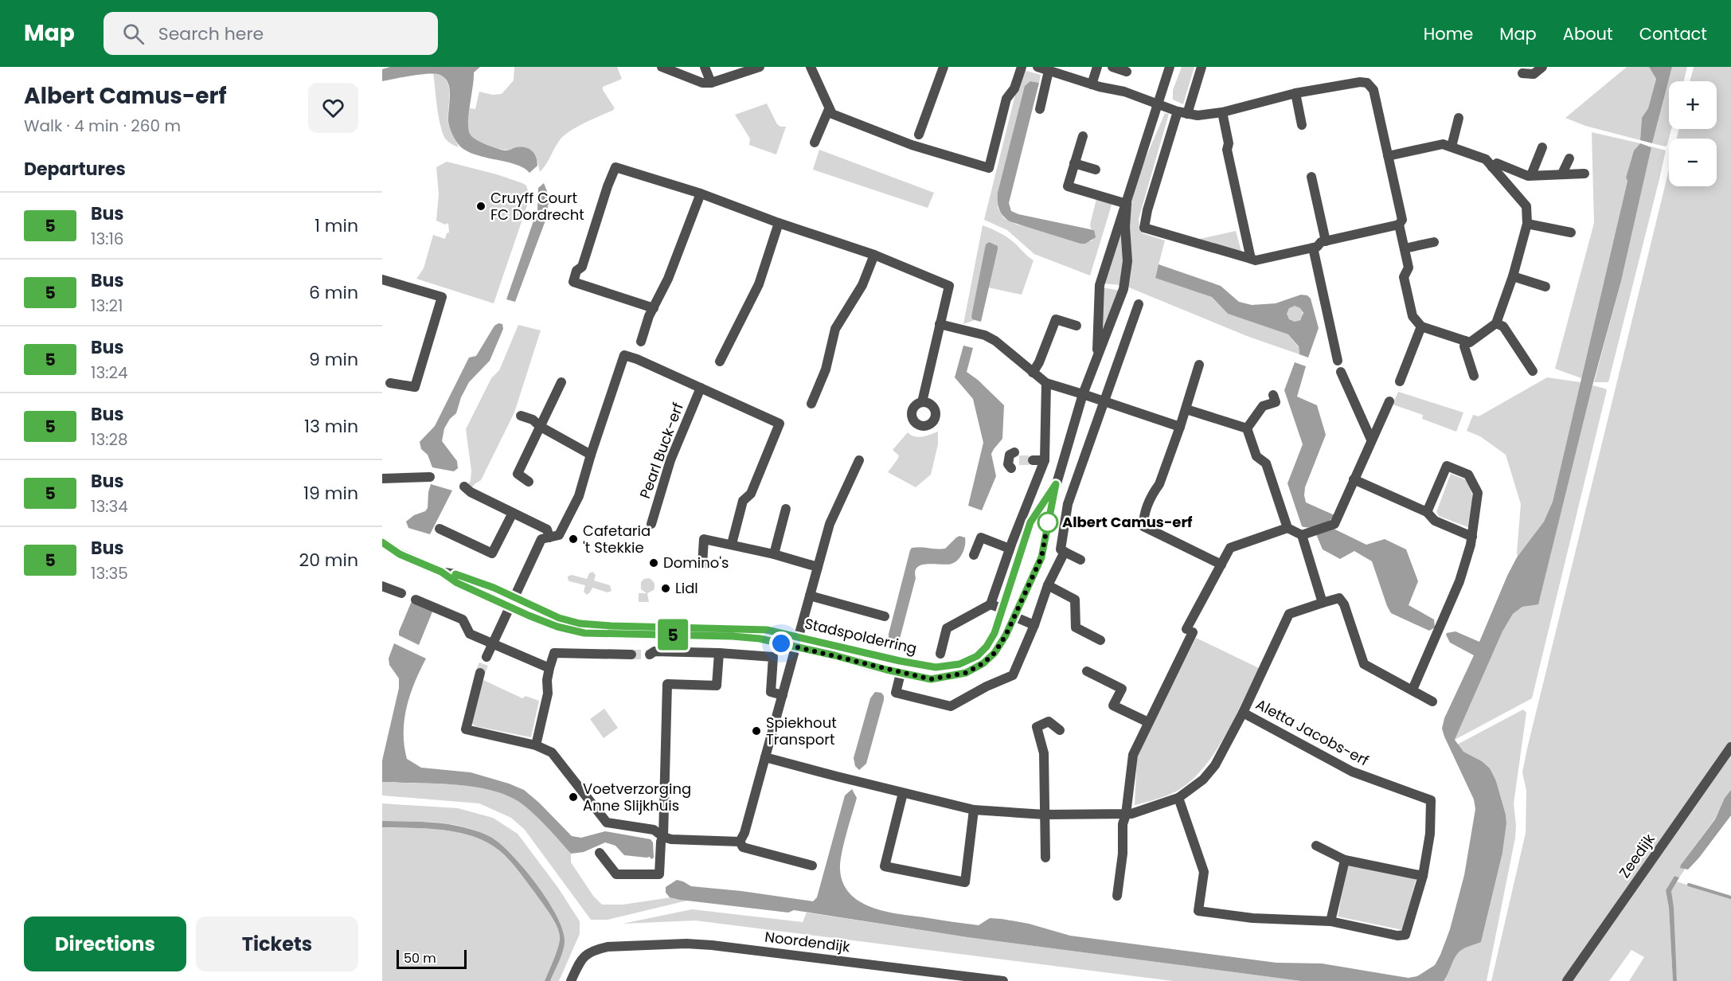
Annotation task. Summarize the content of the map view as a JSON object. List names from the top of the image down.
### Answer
{
  "streets": {
    "street": [
      "Pearl Buck-erf",
      "Stadspolderring",
      "Aletta Jacobs-erf",
      "Zeedijk",
      "Noordendijk"
    ]
  },
  "places": [
    "Cruyff Court FC Dordrecht",
    "Albert Camus-erf",
    "Cafetaria 't Stekkie",
    "Domino's",
    "Lidl",
    "Spiekhout Transport",
    "Voetverzorging Anne Slijkhuis"
  ],
  "lines": ["bus line 5"],
  "scale_bar": "50 m",
  "page": {
    "header": "Map",
    "search": "Search here",
    "nav": [
      "Home",
      "Map",
      "About",
      "Contact"
    ],
    "heading": [
      ["Albert Camus-erf", "Walk · 4 min · 260 m"],
      "Departures"
    ],
    "on_map": "5",
    "map_buttons": ["+", "−"],
    "list": [
      {
        "mark": "5",
        "name": "Bus",
        "note": "13:16",
        "value": "1 min"
      },
      {
        "mark": "5",
        "name": "Bus",
        "note": "13:21",
        "value": "6 min"
      },
      {
        "mark": "5",
        "name": "Bus",
        "note": "13:24",
        "value": "9 min"
      },
      {
        "mark": "5",
        "name": "Bus",
        "note": "13:28",
        "value": "13 min"
      },
      {
        "mark": "5",
        "name": "Bus",
        "note": "13:34",
        "value": "19 min"
      },
      {
        "mark": "5",
        "name": "Bus",
        "note": "13:35",
        "value": "20 min"
      }
    ],
    "buttons": ["Directions", "Tickets"],
    "scale": "50 m"
  }
}
